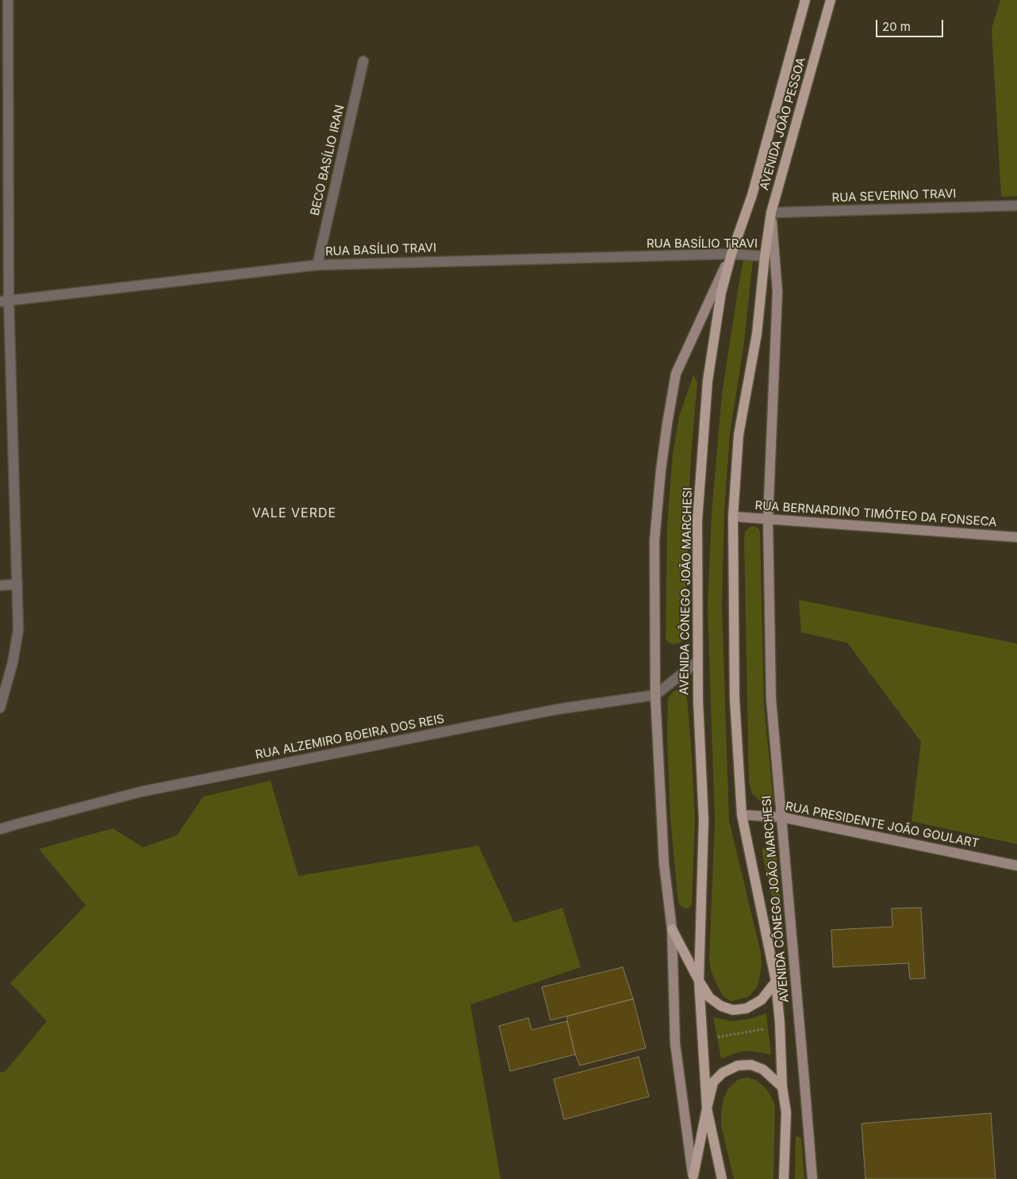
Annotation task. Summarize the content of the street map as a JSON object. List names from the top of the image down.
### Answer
{
  "streets": {
    "main road": ["AVENIDA JOÃO PESSOA", "AVENIDA CÔNEGO JOÃO MARCHESI"],
    "street": [
      "BECO BASÍLIO IRAN",
      "RUA SEVERINO TRAVI",
      "RUA BASÍLIO TRAVI",
      "RUA BERNARDINO TIMÓTEO DA FONSECA",
      "RUA ALZEMIRO BOEIRA DOS REIS",
      "RUA PRESIDENTE JOÃO GOULART"
    ]
  },
  "crossings": [
    ["AVENIDA JOÃO PESSOA", "RUA SEVERINO TRAVI"],
    ["AVENIDA JOÃO PESSOA", "RUA BASÍLIO TRAVI"],
    ["AVENIDA JOÃO PESSOA", "AVENIDA CÔNEGO JOÃO MARCHESI"],
    ["BECO BASÍLIO IRAN", "RUA BASÍLIO TRAVI"],
    ["RUA SEVERINO TRAVI", "AVENIDA CÔNEGO JOÃO MARCHESI"],
    ["RUA BASÍLIO TRAVI", "AVENIDA CÔNEGO JOÃO MARCHESI"],
    ["RUA BERNARDINO TIMÓTEO DA FONSECA", "AVENIDA CÔNEGO JOÃO MARCHESI"],
    ["AVENIDA CÔNEGO JOÃO MARCHESI", "RUA ALZEMIRO BOEIRA DOS REIS"],
    ["AVENIDA CÔNEGO JOÃO MARCHESI", "RUA PRESIDENTE JOÃO GOULART"]
  ],
  "districts": ["VALE VERDE"],
  "scale_bar": "20 m"
}
